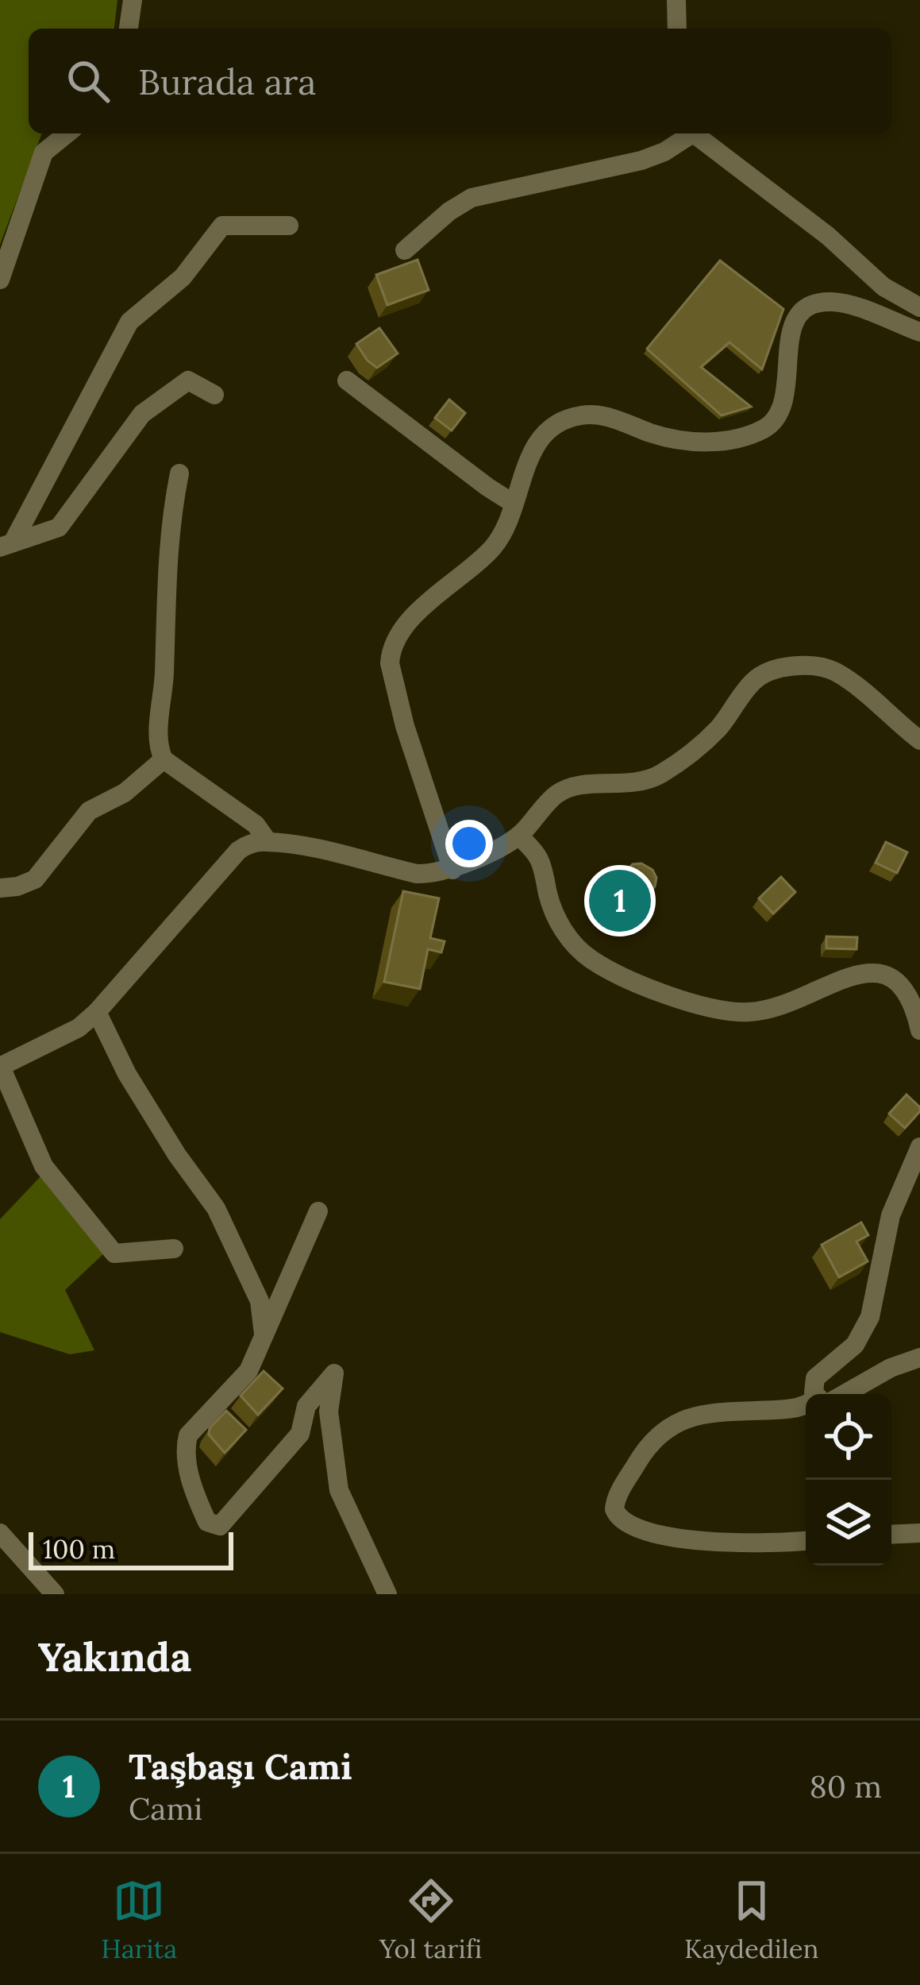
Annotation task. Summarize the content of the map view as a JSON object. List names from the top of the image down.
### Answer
{
  "scale_bar": "100 m",
  "page": {
    "search": "Burada ara",
    "pins": "1",
    "scale": "100 m",
    "heading": "Yakında",
    "list": [
      {
        "mark": "1",
        "name": "Taşbaşı Cami",
        "note": "Cami",
        "value": "80 m"
      }
    ],
    "nav": ["Harita", "Yol tarifi", "Kaydedilen"]
  }
}
